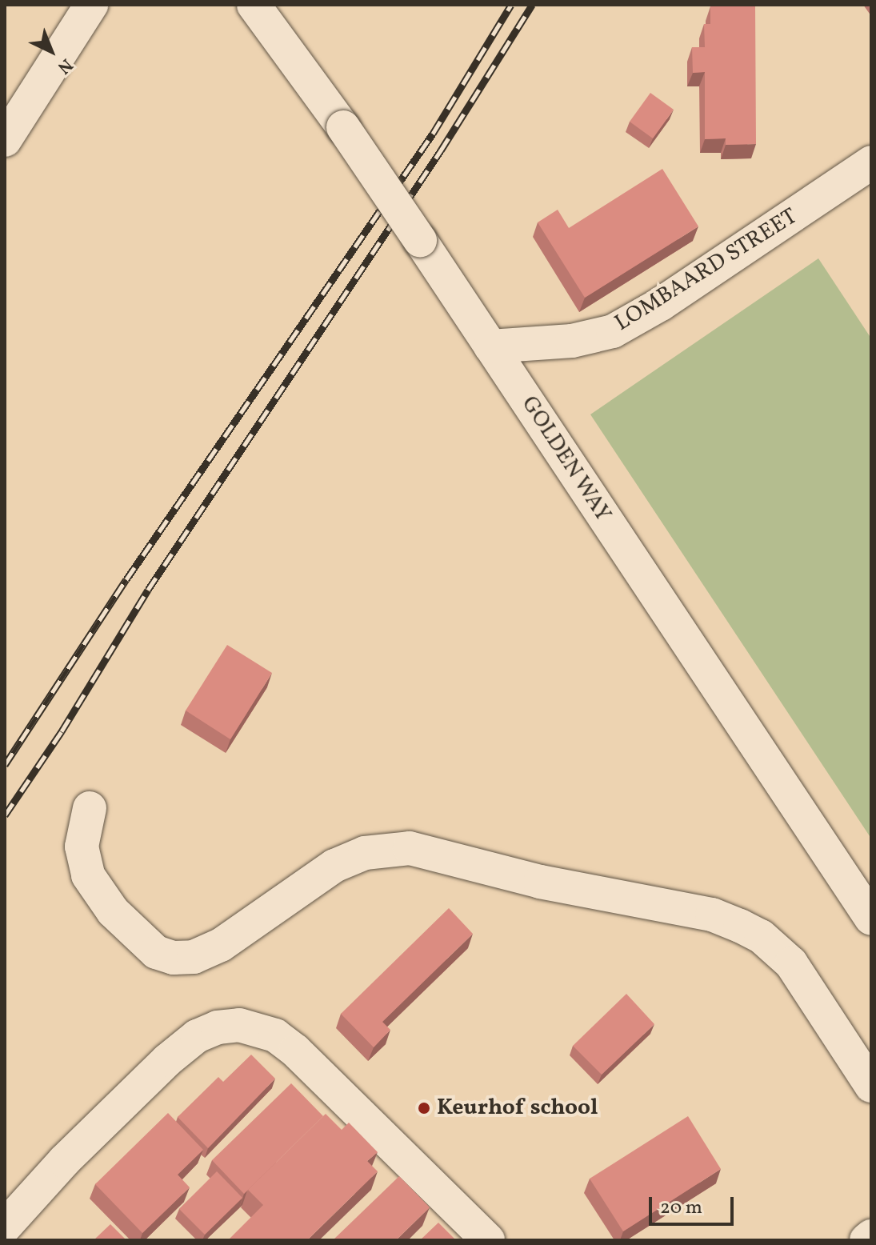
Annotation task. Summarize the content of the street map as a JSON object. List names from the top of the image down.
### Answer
{
  "streets": {
    "street": ["LOMBAARD STREET", "GOLDEN WAY"]
  },
  "crossings": [
    ["LOMBAARD STREET", "GOLDEN WAY"]
  ],
  "places": ["Keurhof school"],
  "scale_bar": "20 m",
  "north": "bottom right"
}
